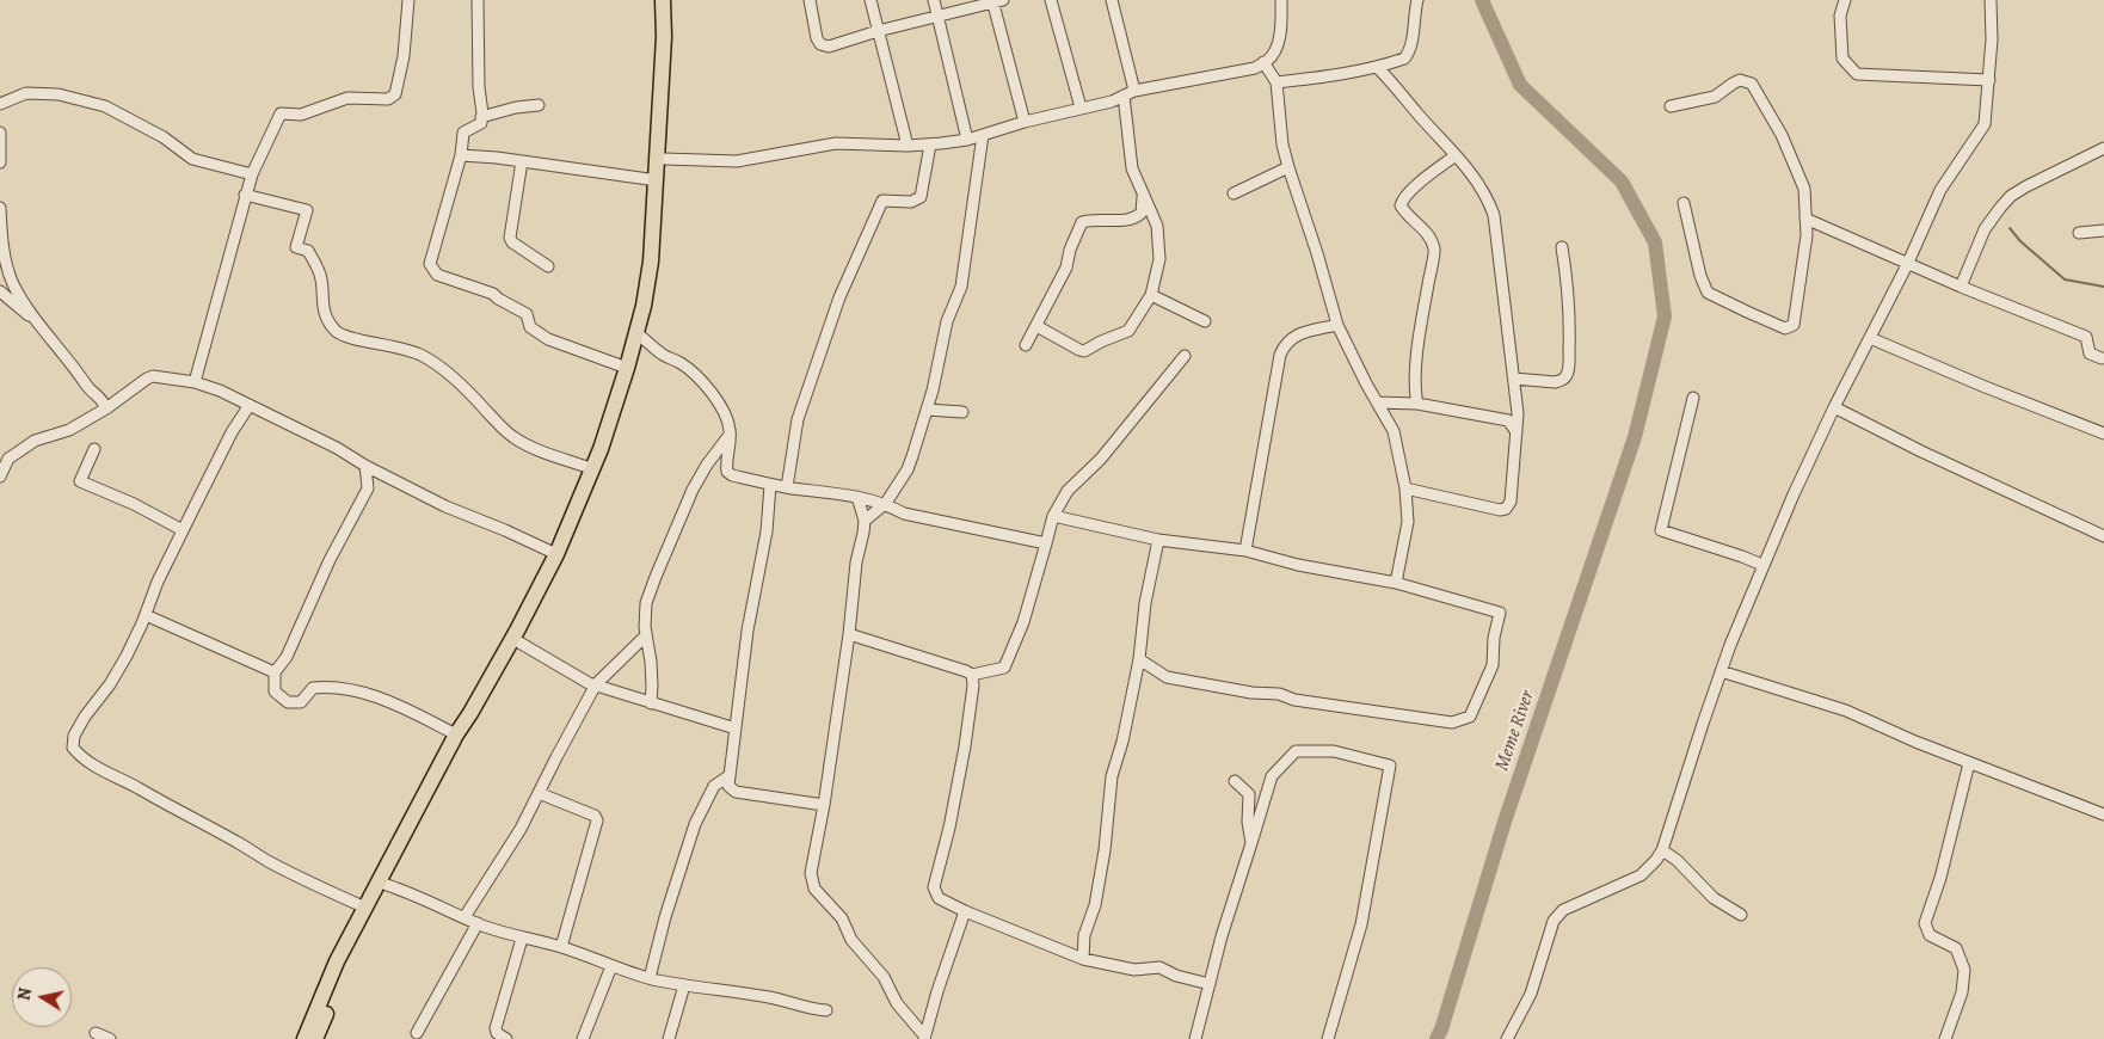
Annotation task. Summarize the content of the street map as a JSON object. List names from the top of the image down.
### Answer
{
  "water": ["Meme River"],
  "north": "left"
}
